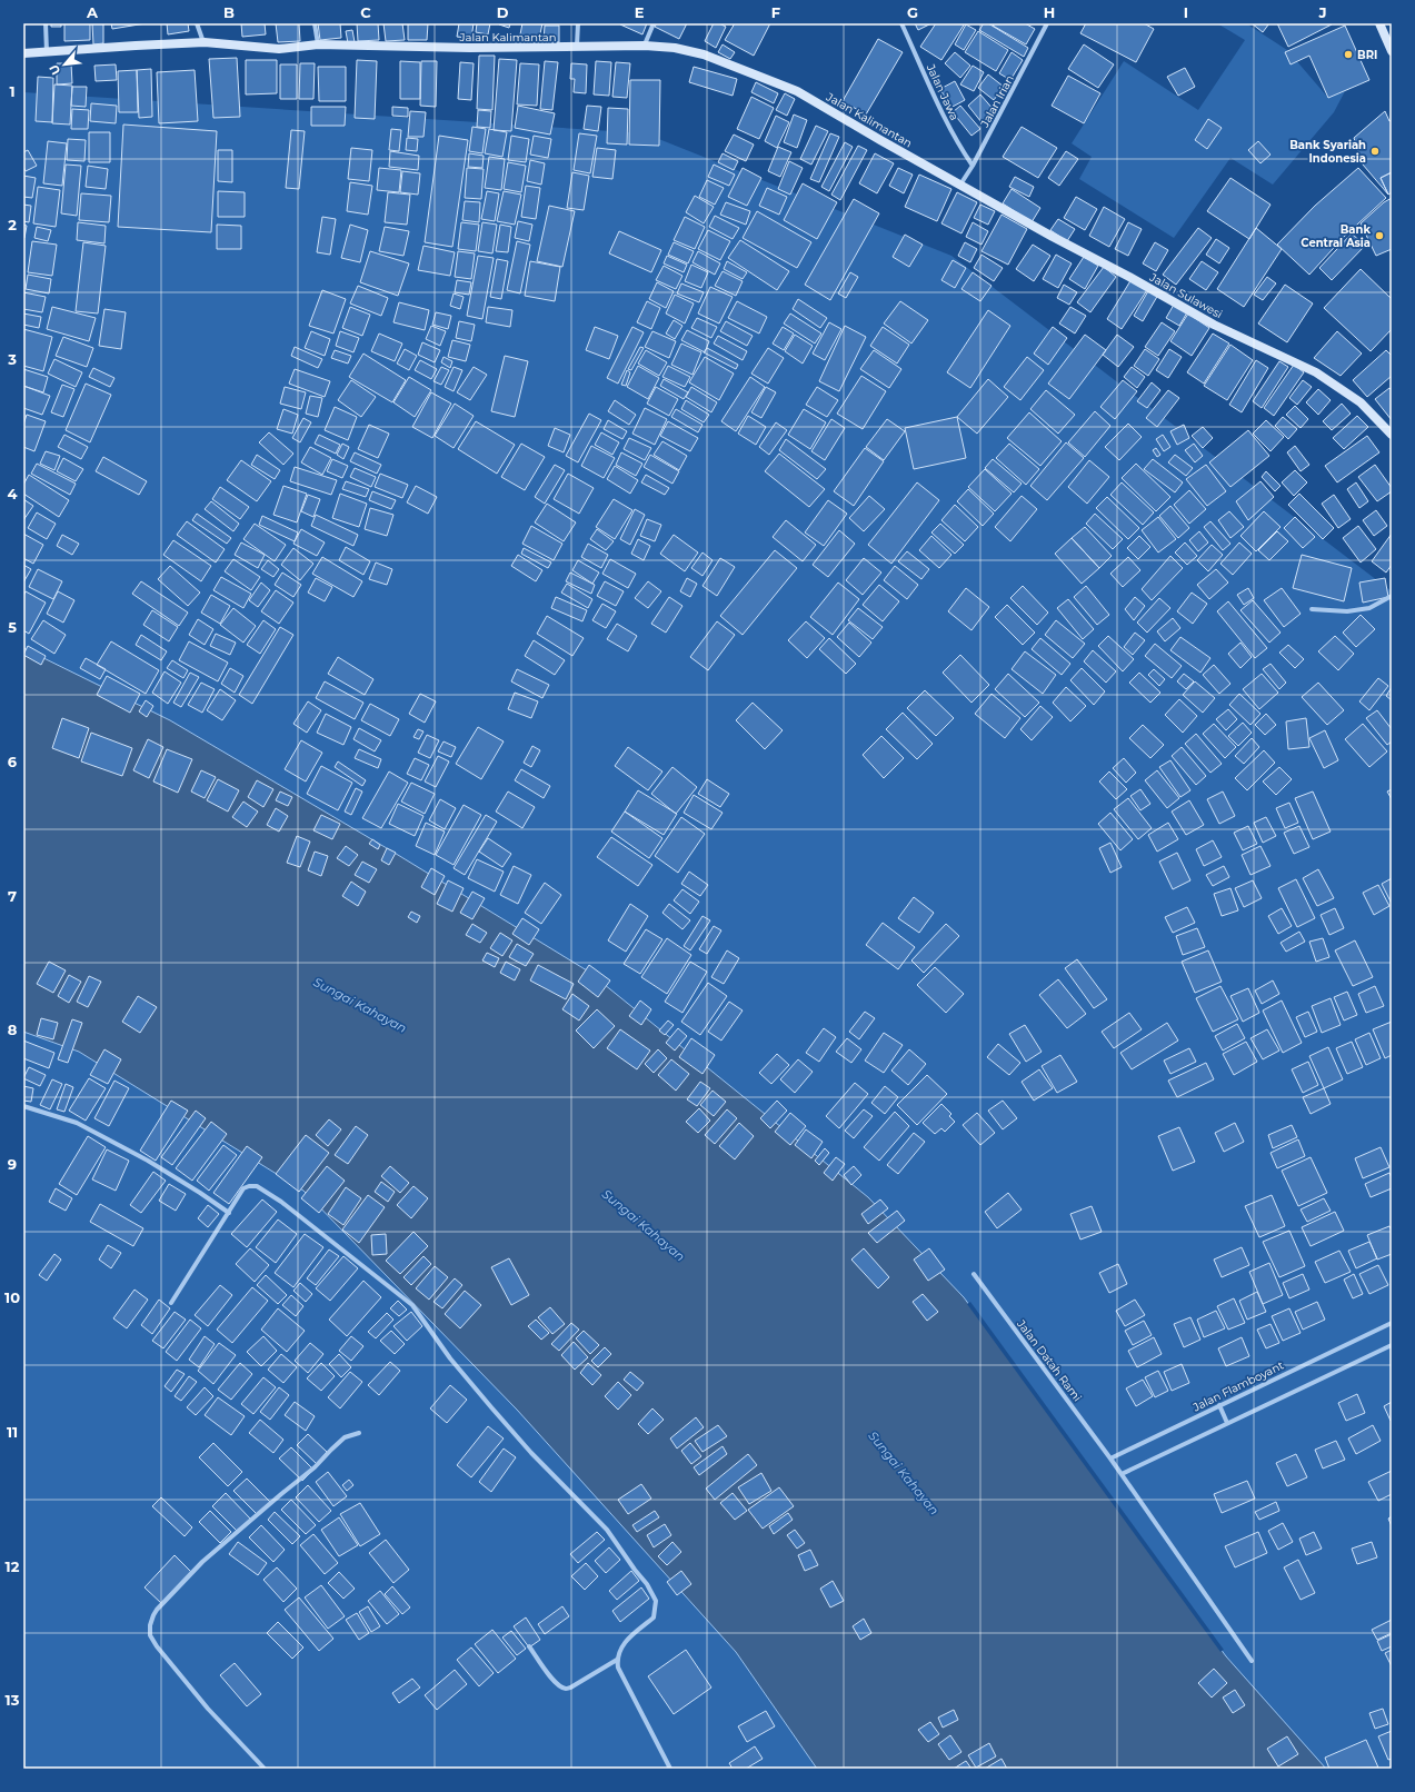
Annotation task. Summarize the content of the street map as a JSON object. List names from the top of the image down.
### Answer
{
  "streets": {
    "street": [
      "Jalan Kalimantan",
      "Jalan Jawa",
      "Jalan Irian",
      "Jalan Sulawesi",
      "Jalan Datah Rami",
      "Jalan Flamboyant"
    ]
  },
  "crossings": [
    ["Jalan Kalimantan", "Jalan Irian"],
    ["Jalan Kalimantan", "Jalan Sulawesi"],
    ["Jalan Jawa", "Jalan Irian"],
    ["Jalan Irian", "Jalan Sulawesi"],
    ["Jalan Datah Rami", "Jalan Flamboyant"]
  ],
  "water": ["Sungai Kahayan"],
  "places": ["BRI", "Bank Syariah Indonesia", "Bank Central Asia"],
  "north": "bottom left",
  "grid": {
    "columns": [
      "A",
      "B",
      "C",
      "D",
      "E",
      "F",
      "G",
      "H",
      "I",
      "J"
    ],
    "rows": [
      "1",
      "2",
      "3",
      "4",
      "5",
      "6",
      "7",
      "8",
      "9",
      "10",
      "11",
      "12",
      "13"
    ]
  }
}
